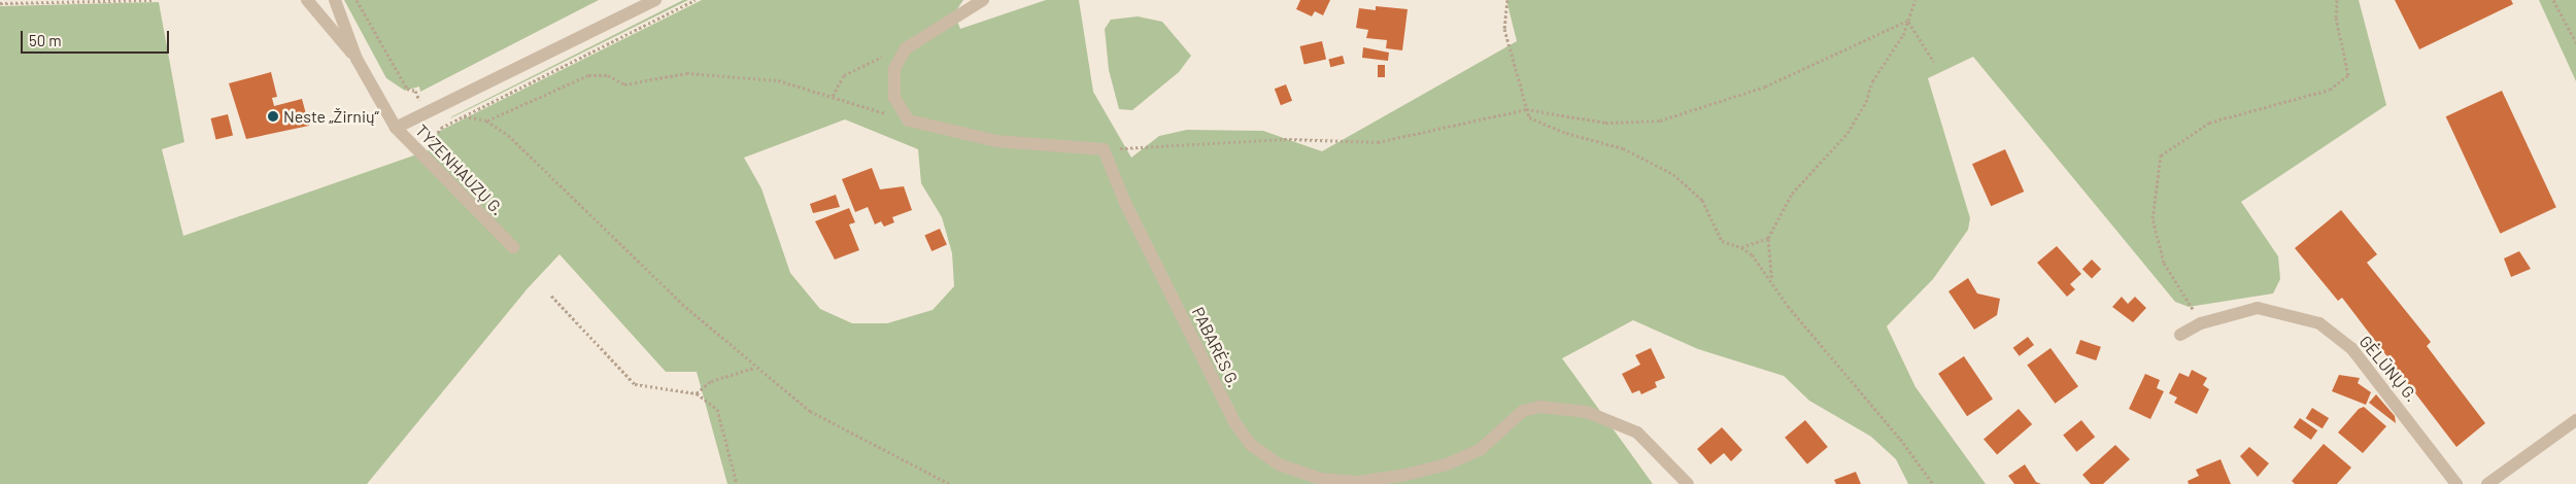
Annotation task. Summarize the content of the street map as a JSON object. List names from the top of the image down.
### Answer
{
  "streets": {
    "street": ["TYZENHAUZŲ G.", "PABARĖS G.", "GĖLŪNŲ G."]
  },
  "places": ["Neste „Žirnių“"],
  "scale_bar": "50 m"
}
